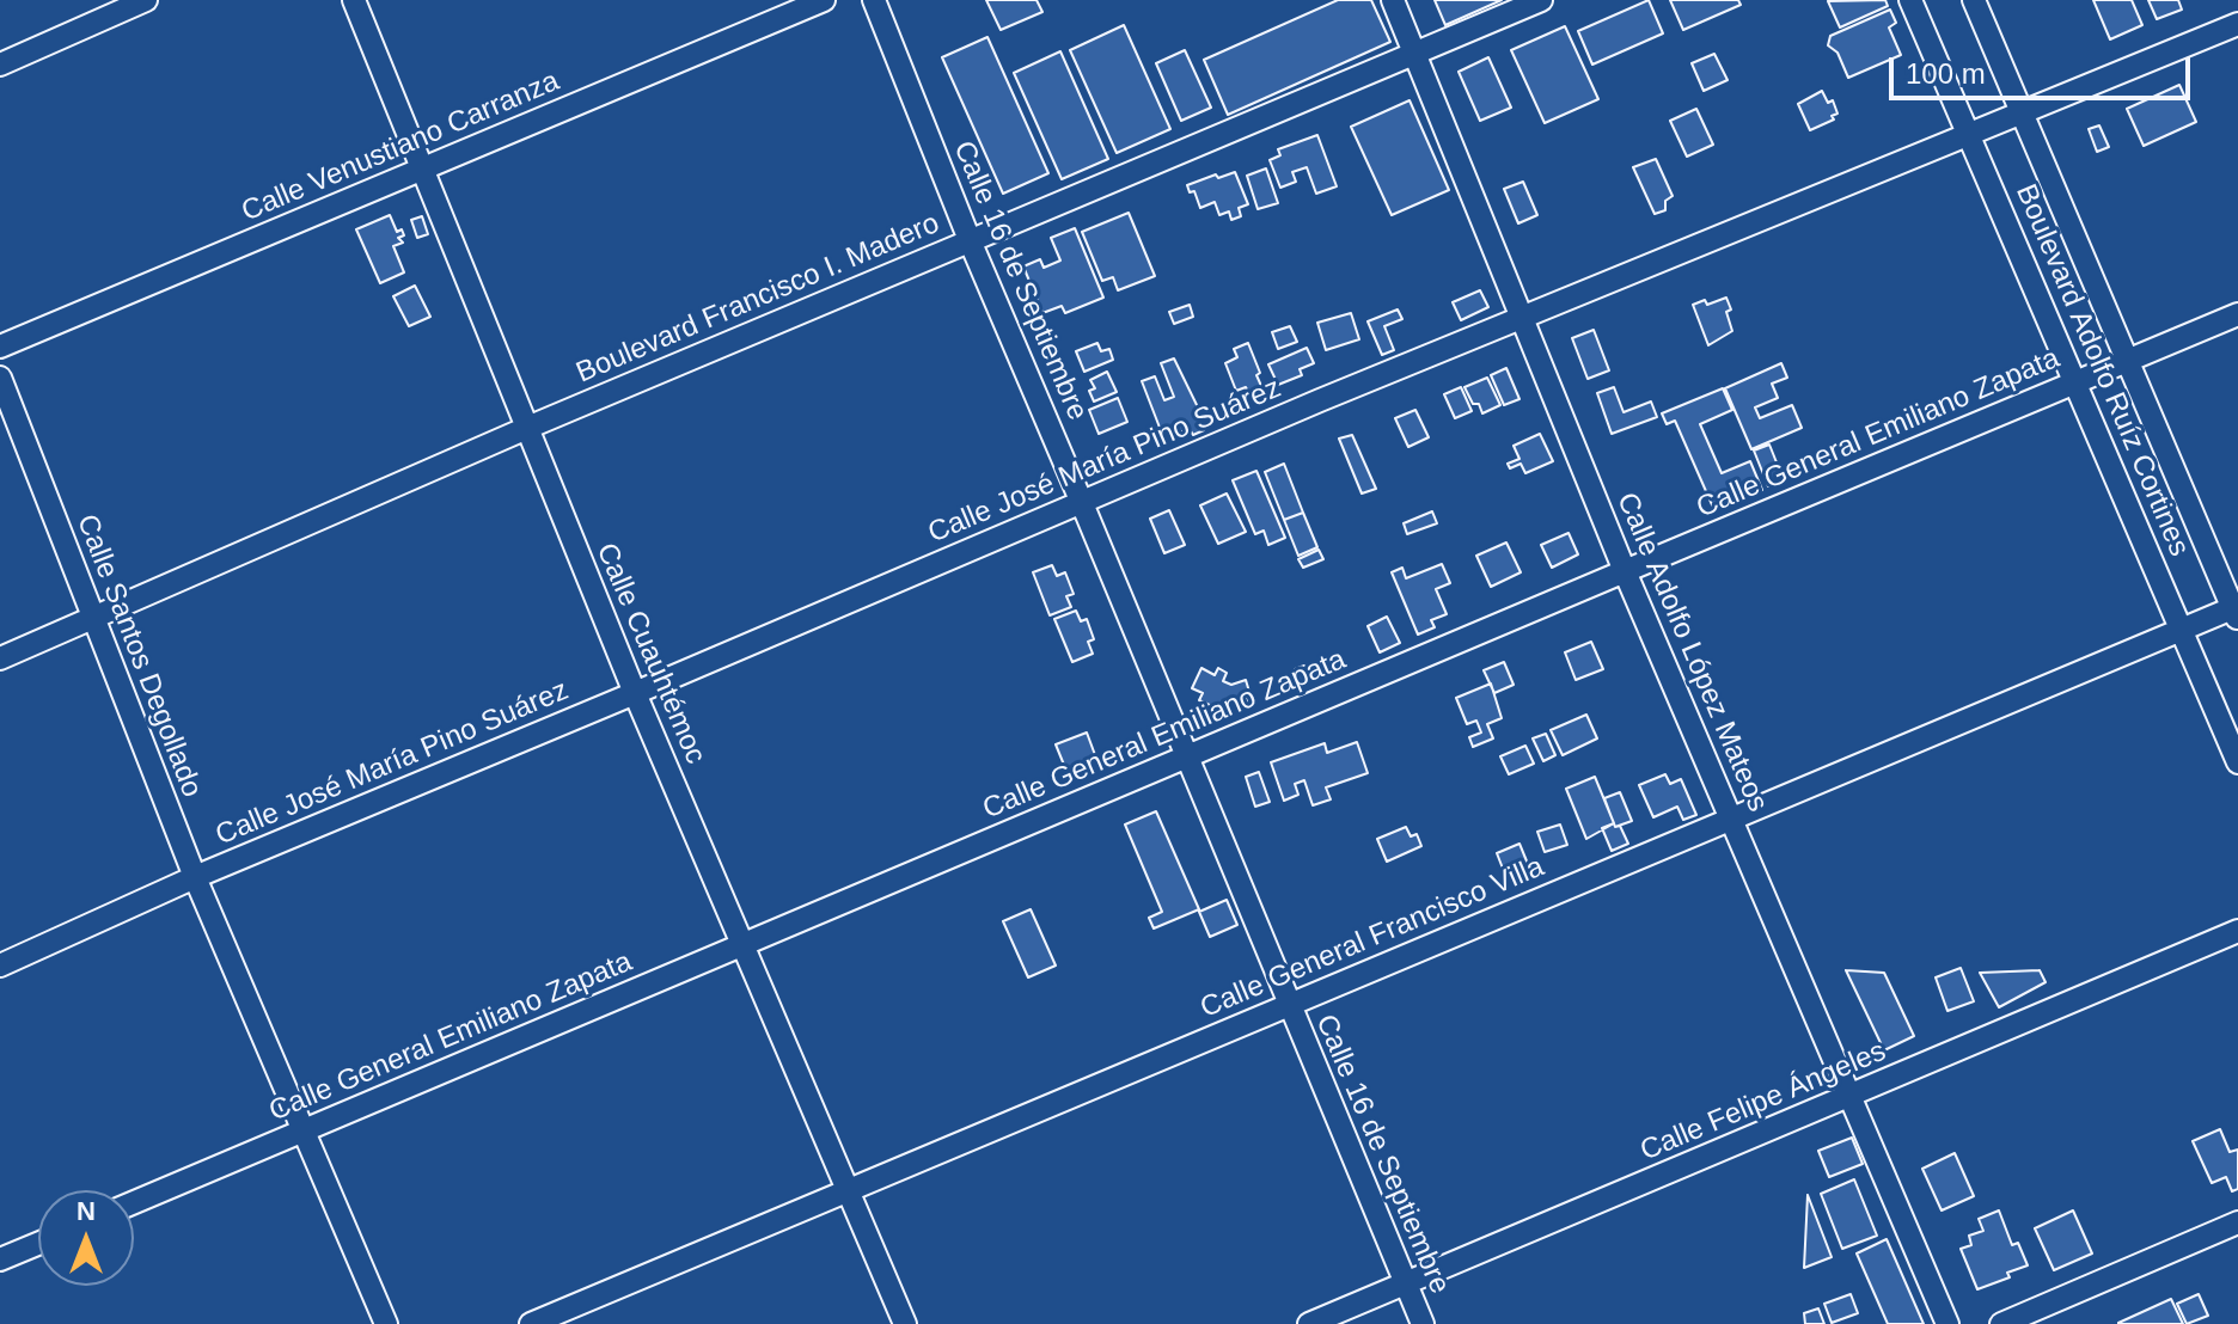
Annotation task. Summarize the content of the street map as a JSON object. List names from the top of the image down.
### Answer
{
  "streets": {
    "street": [
      "Calle Venustiano Carranza",
      "Calle 16 de Septiembre",
      "Boulevard Francisco I. Madero",
      "Boulevard Adolfo Ruíz Cortines",
      "Calle General Emiliano Zapata",
      "Calle José María Pino Suárez",
      "Calle Adolfo López Mateos",
      "Calle Cuauhtémoc",
      "Calle Santos Degollado",
      "Calle General Francisco Villa",
      "Calle Felipe Ángeles"
    ]
  },
  "crossings": [
    ["Calle Venustiano Carranza", "Calle Cuauhtémoc"],
    ["Calle 16 de Septiembre", "Boulevard Francisco I. Madero"],
    ["Calle 16 de Septiembre", "Calle General Emiliano Zapata"],
    ["Calle 16 de Septiembre", "Calle José María Pino Suárez"],
    ["Calle 16 de Septiembre", "Calle General Francisco Villa"],
    ["Calle 16 de Septiembre", "Calle Felipe Ángeles"],
    ["Boulevard Francisco I. Madero", "Calle Adolfo López Mateos"],
    ["Boulevard Francisco I. Madero", "Calle Cuauhtémoc"],
    ["Boulevard Francisco I. Madero", "Calle Santos Degollado"],
    ["Boulevard Adolfo Ruíz Cortines", "Calle General Emiliano Zapata"],
    ["Boulevard Adolfo Ruíz Cortines", "Calle José María Pino Suárez"],
    ["Boulevard Adolfo Ruíz Cortines", "Calle General Francisco Villa"],
    ["Calle General Emiliano Zapata", "Calle Adolfo López Mateos"],
    ["Calle General Emiliano Zapata", "Calle Cuauhtémoc"],
    ["Calle General Emiliano Zapata", "Calle Santos Degollado"],
    ["Calle José María Pino Suárez", "Calle Adolfo López Mateos"],
    ["Calle José María Pino Suárez", "Calle Cuauhtémoc"],
    ["Calle José María Pino Suárez", "Calle Santos Degollado"],
    ["Calle Adolfo López Mateos", "Calle General Francisco Villa"],
    ["Calle Adolfo López Mateos", "Calle Felipe Ángeles"],
    ["Calle Cuauhtémoc", "Calle General Francisco Villa"]
  ],
  "scale_bar": "100 m",
  "north": "top"
}
